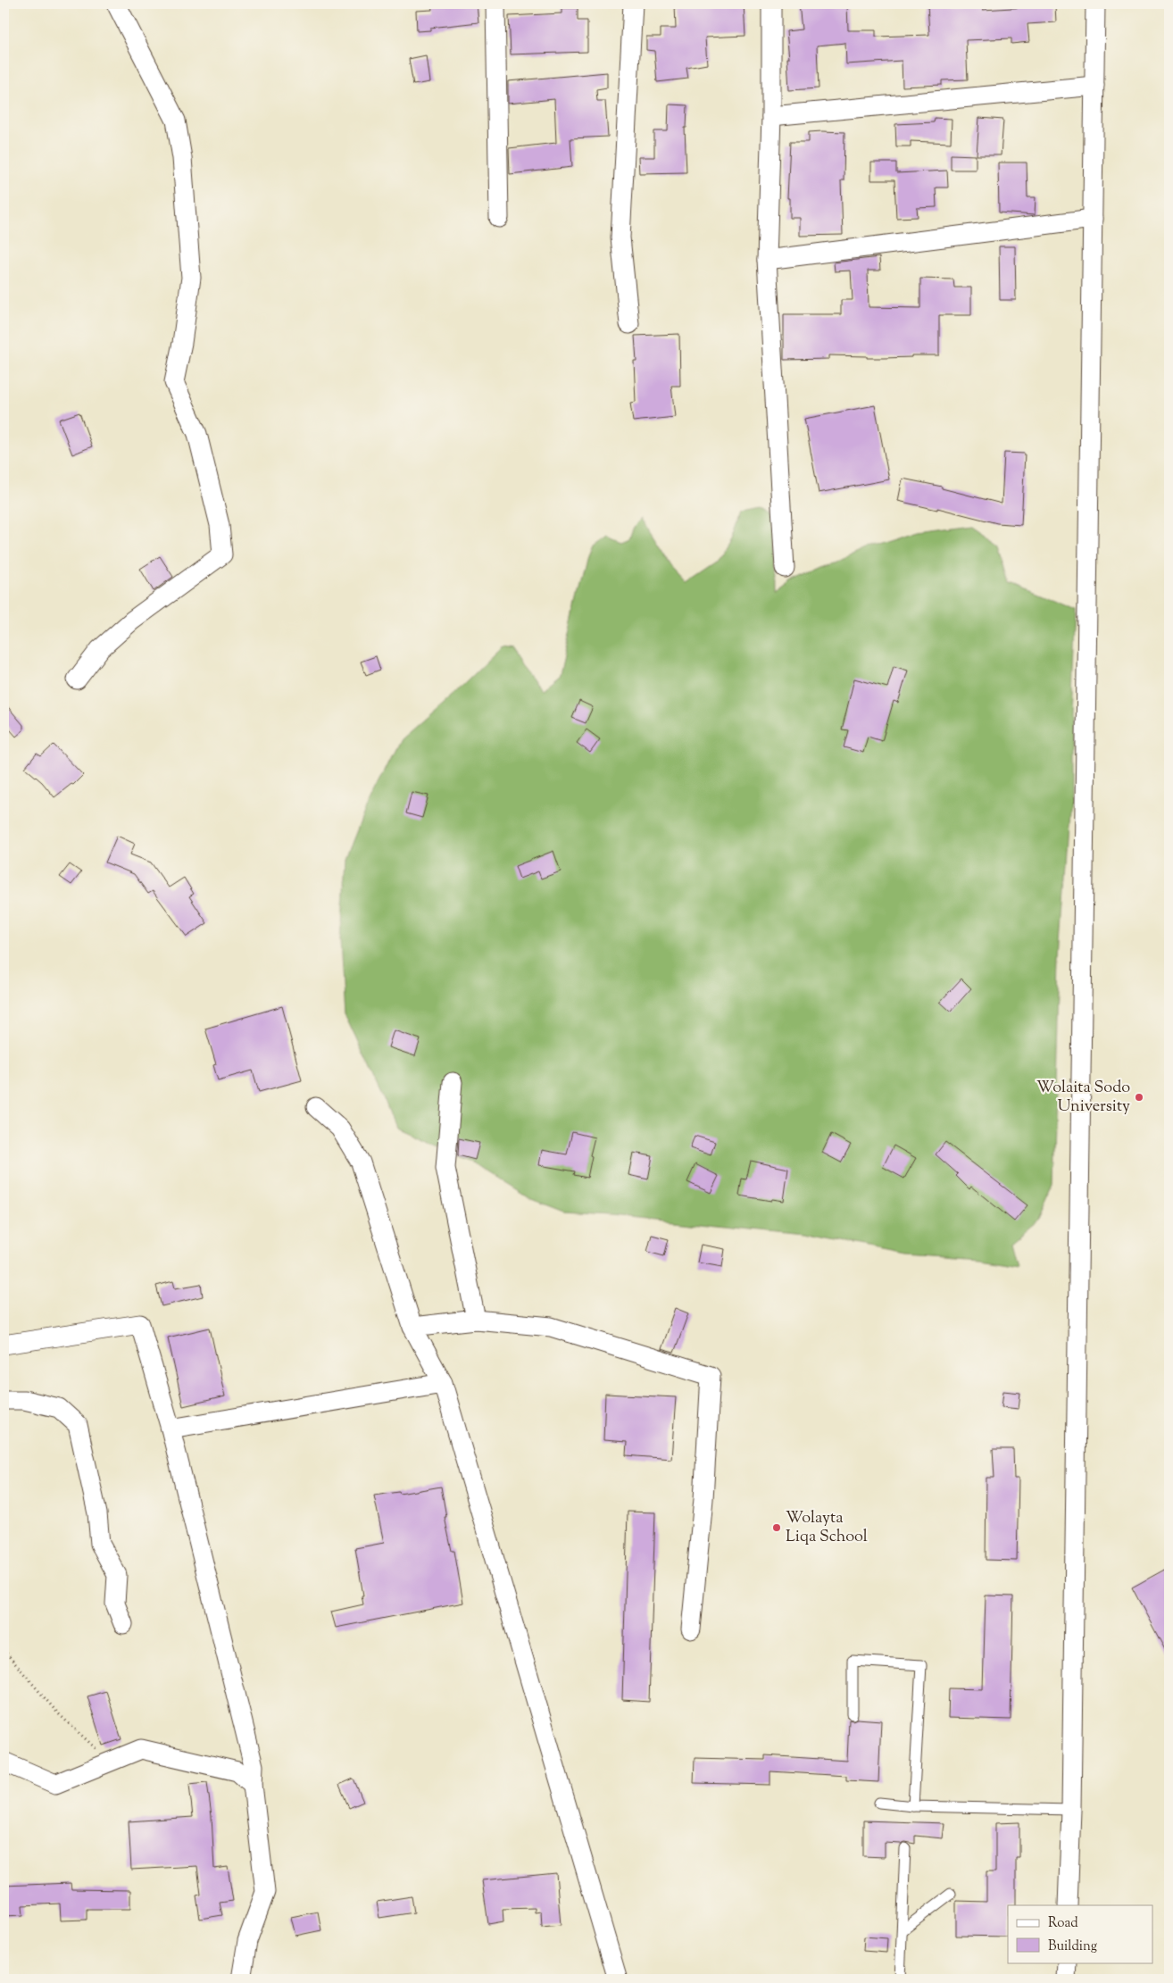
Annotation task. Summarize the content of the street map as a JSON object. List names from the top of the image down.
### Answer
{
  "places": ["Wolaita Sodo University", "Wolayta Liqa School"],
  "legend": ["Road", "Building"]
}
